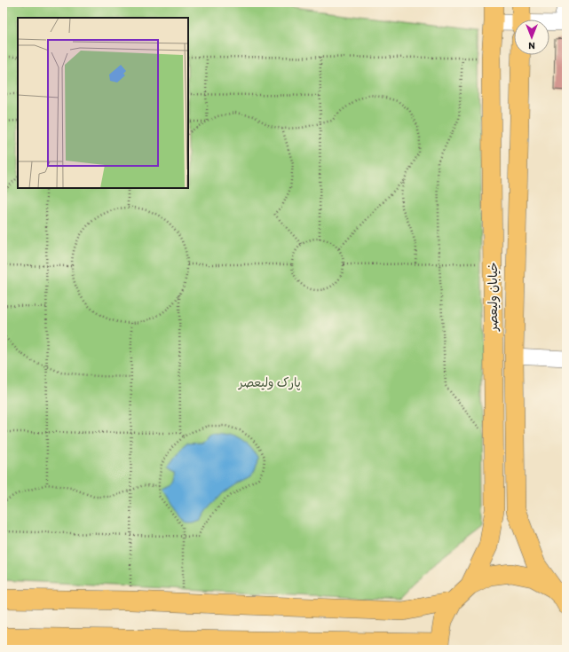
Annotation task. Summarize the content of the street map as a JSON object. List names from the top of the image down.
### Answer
{
  "streets": {
    "main road": ["خیابان ولیعصر"]
  },
  "parks": ["پارک ولیعصر"],
  "north": "bottom"
}
